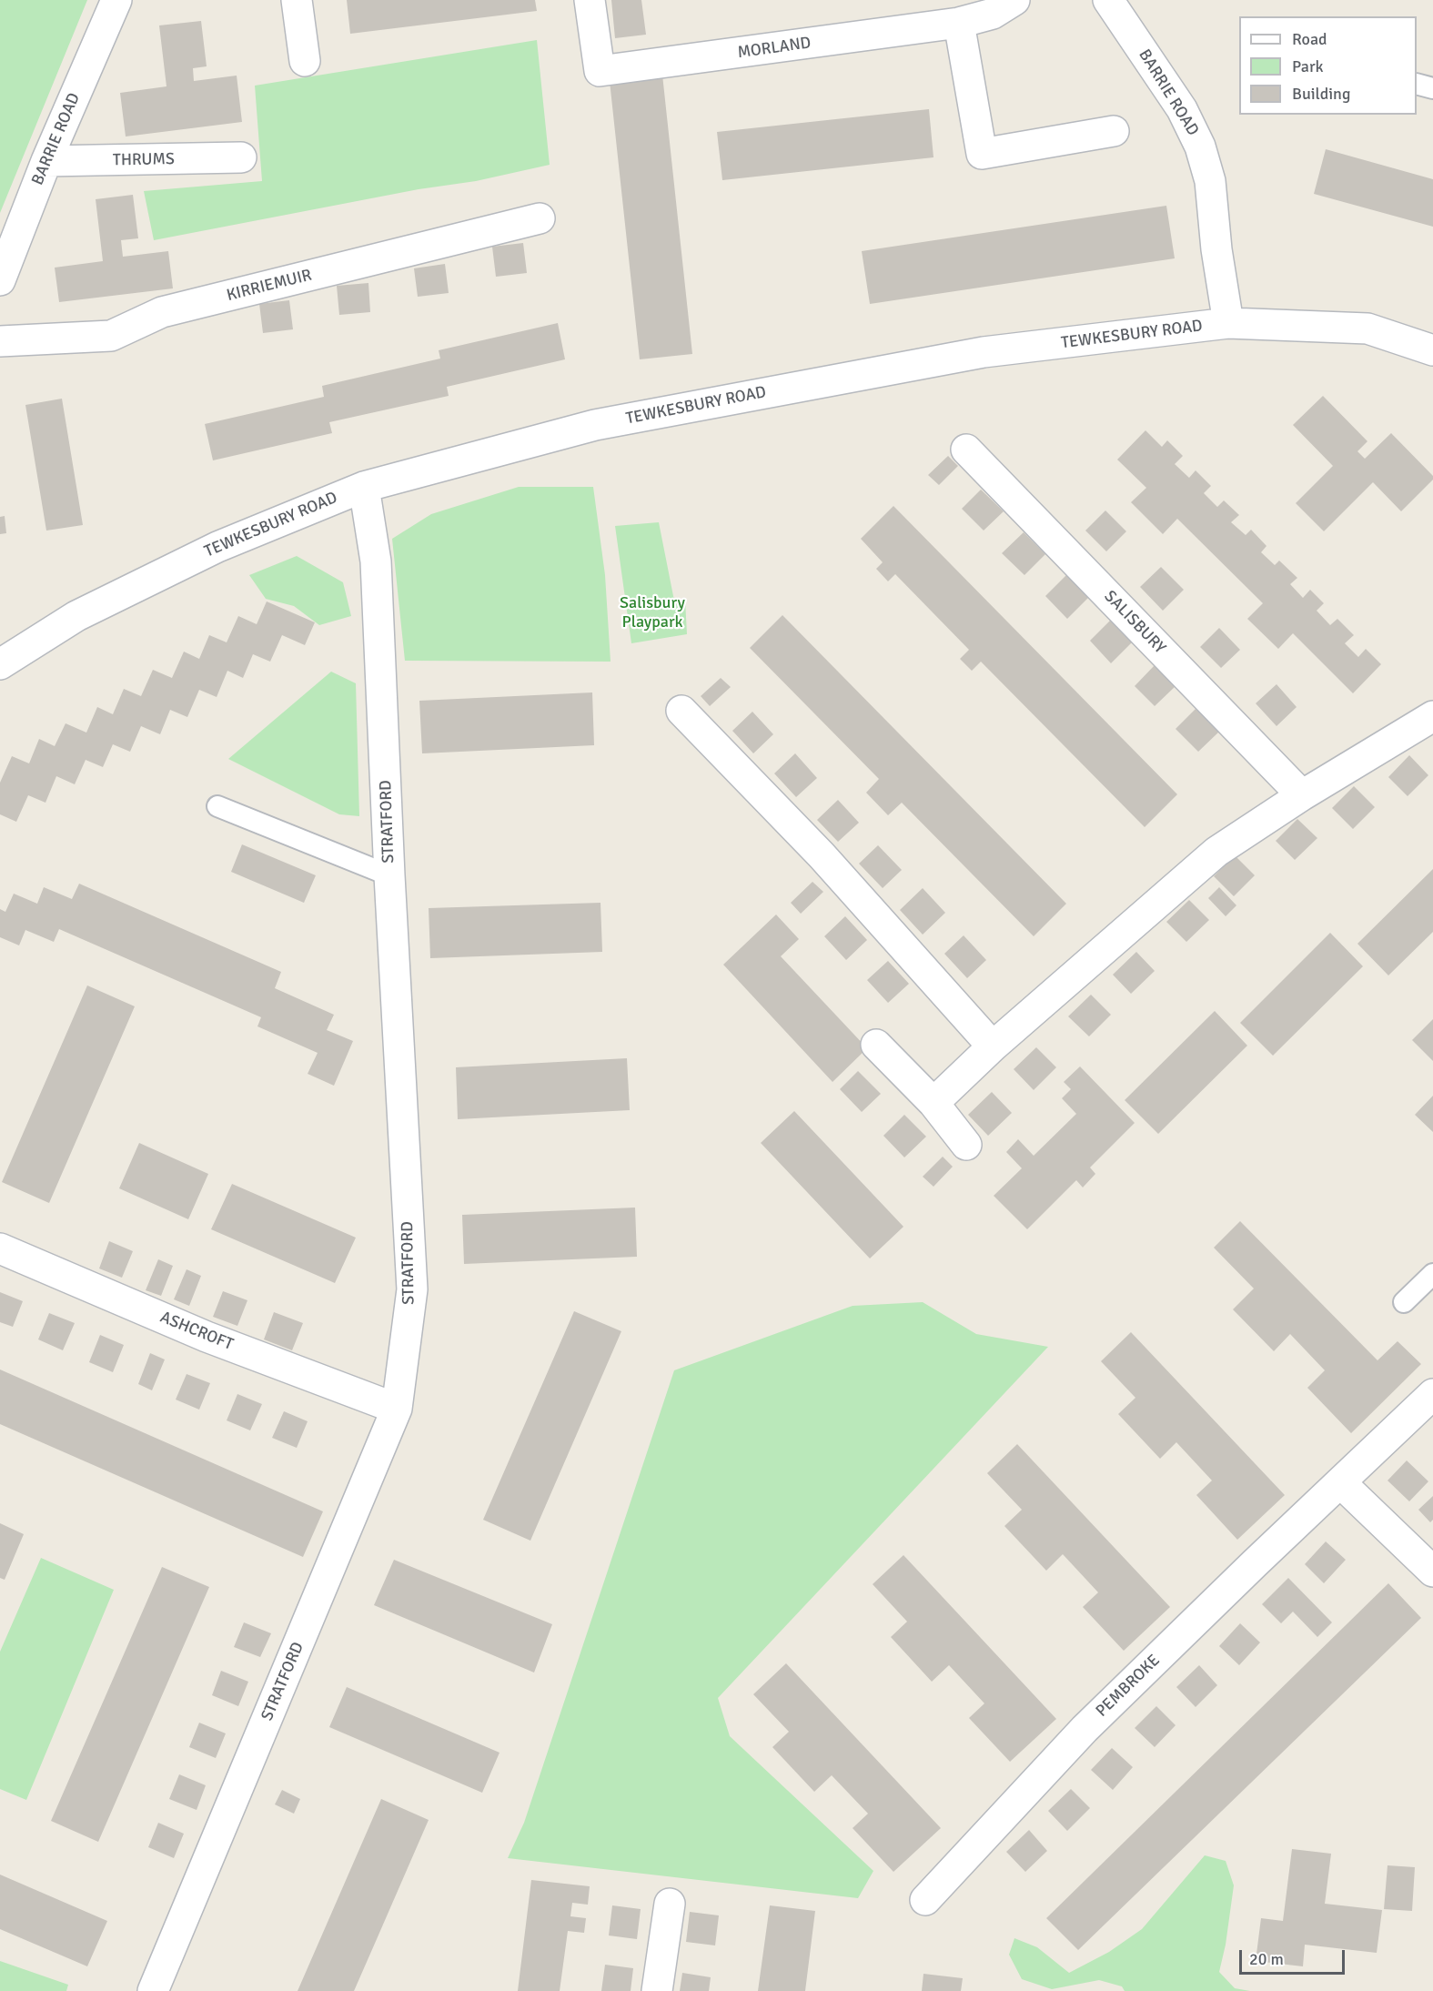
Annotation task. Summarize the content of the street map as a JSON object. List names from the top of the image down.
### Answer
{
  "streets": {
    "street": [
      "MORLAND",
      "BARRIE ROAD",
      "THRUMS",
      "KIRRIEMUIR",
      "TEWKESBURY ROAD",
      "SALISBURY",
      "STRATFORD",
      "ASHCROFT",
      "PEMBROKE"
    ]
  },
  "crossings": [
    ["BARRIE ROAD", "THRUMS"],
    ["BARRIE ROAD", "TEWKESBURY ROAD"],
    ["TEWKESBURY ROAD", "STRATFORD"],
    ["STRATFORD", "ASHCROFT"]
  ],
  "parks": ["Salisbury Playpark"],
  "legend": ["Road", "Park", "Building"],
  "scale_bar": "20 m"
}
